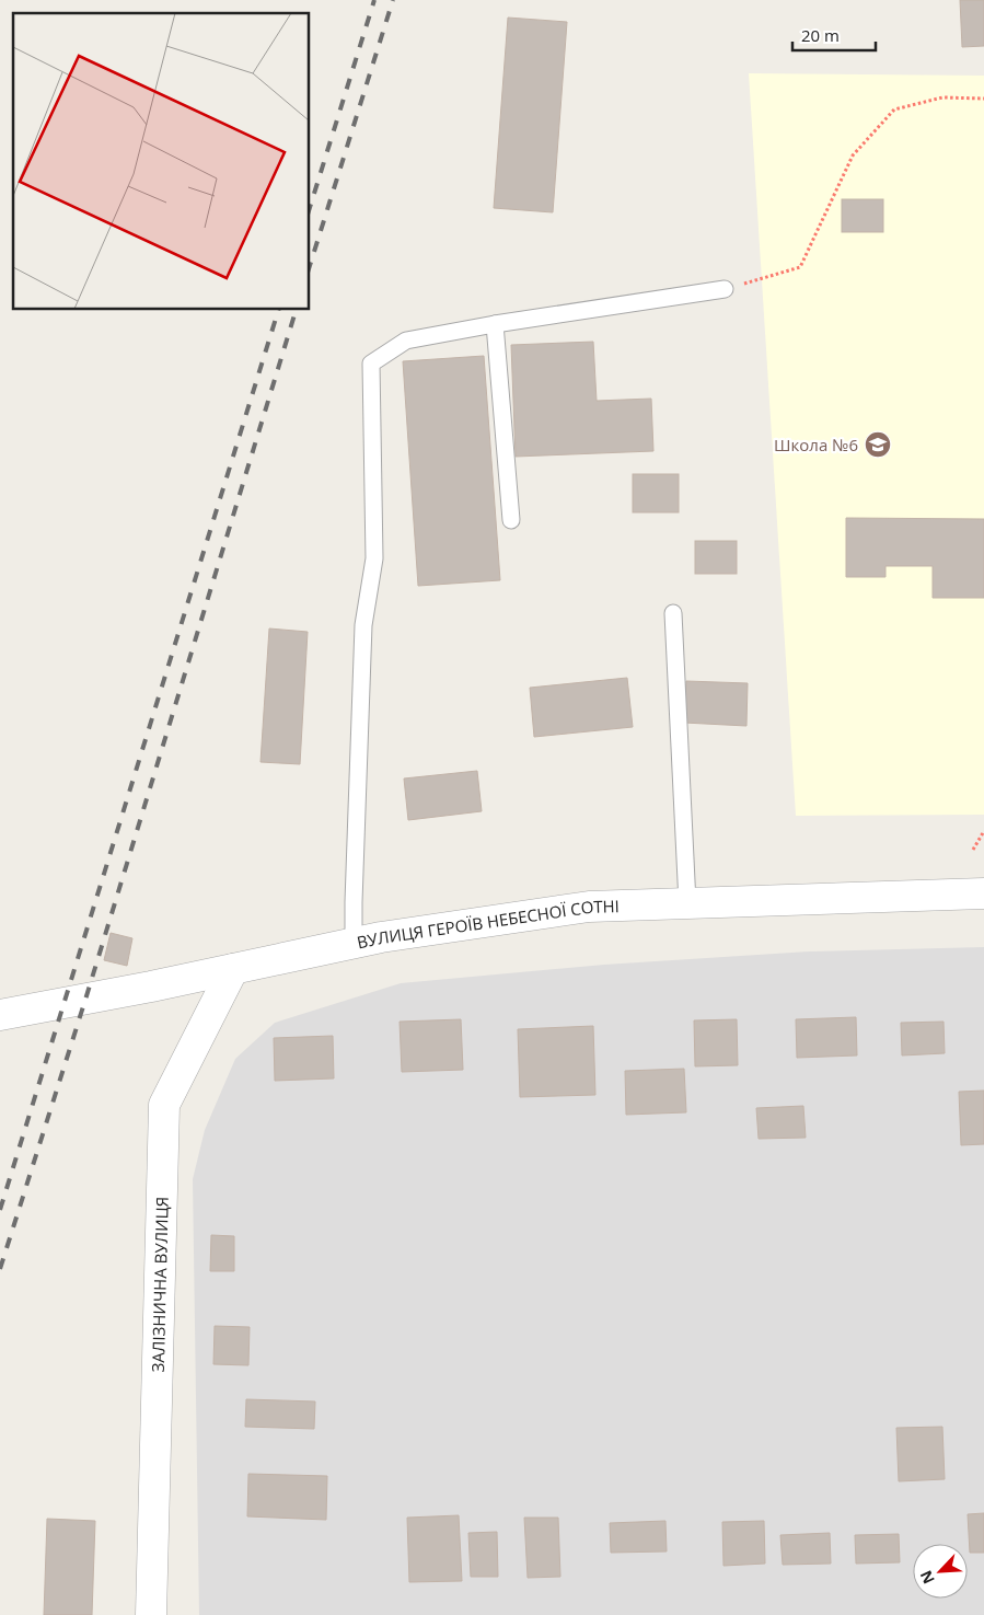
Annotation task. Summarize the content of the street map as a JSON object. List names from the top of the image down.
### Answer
{
  "streets": {
    "street": ["ВУЛИЦЯ ГЕРОЇВ НЕБЕСНОЇ СОТНІ", "ЗАЛІЗНИЧНА ВУЛИЦЯ"]
  },
  "crossings": [
    ["ВУЛИЦЯ ГЕРОЇВ НЕБЕСНОЇ СОТНІ", "ЗАЛІЗНИЧНА ВУЛИЦЯ"]
  ],
  "places": {
    "school or university": ["Школа №6"]
  },
  "scale_bar": "20 m",
  "north": "bottom left"
}
